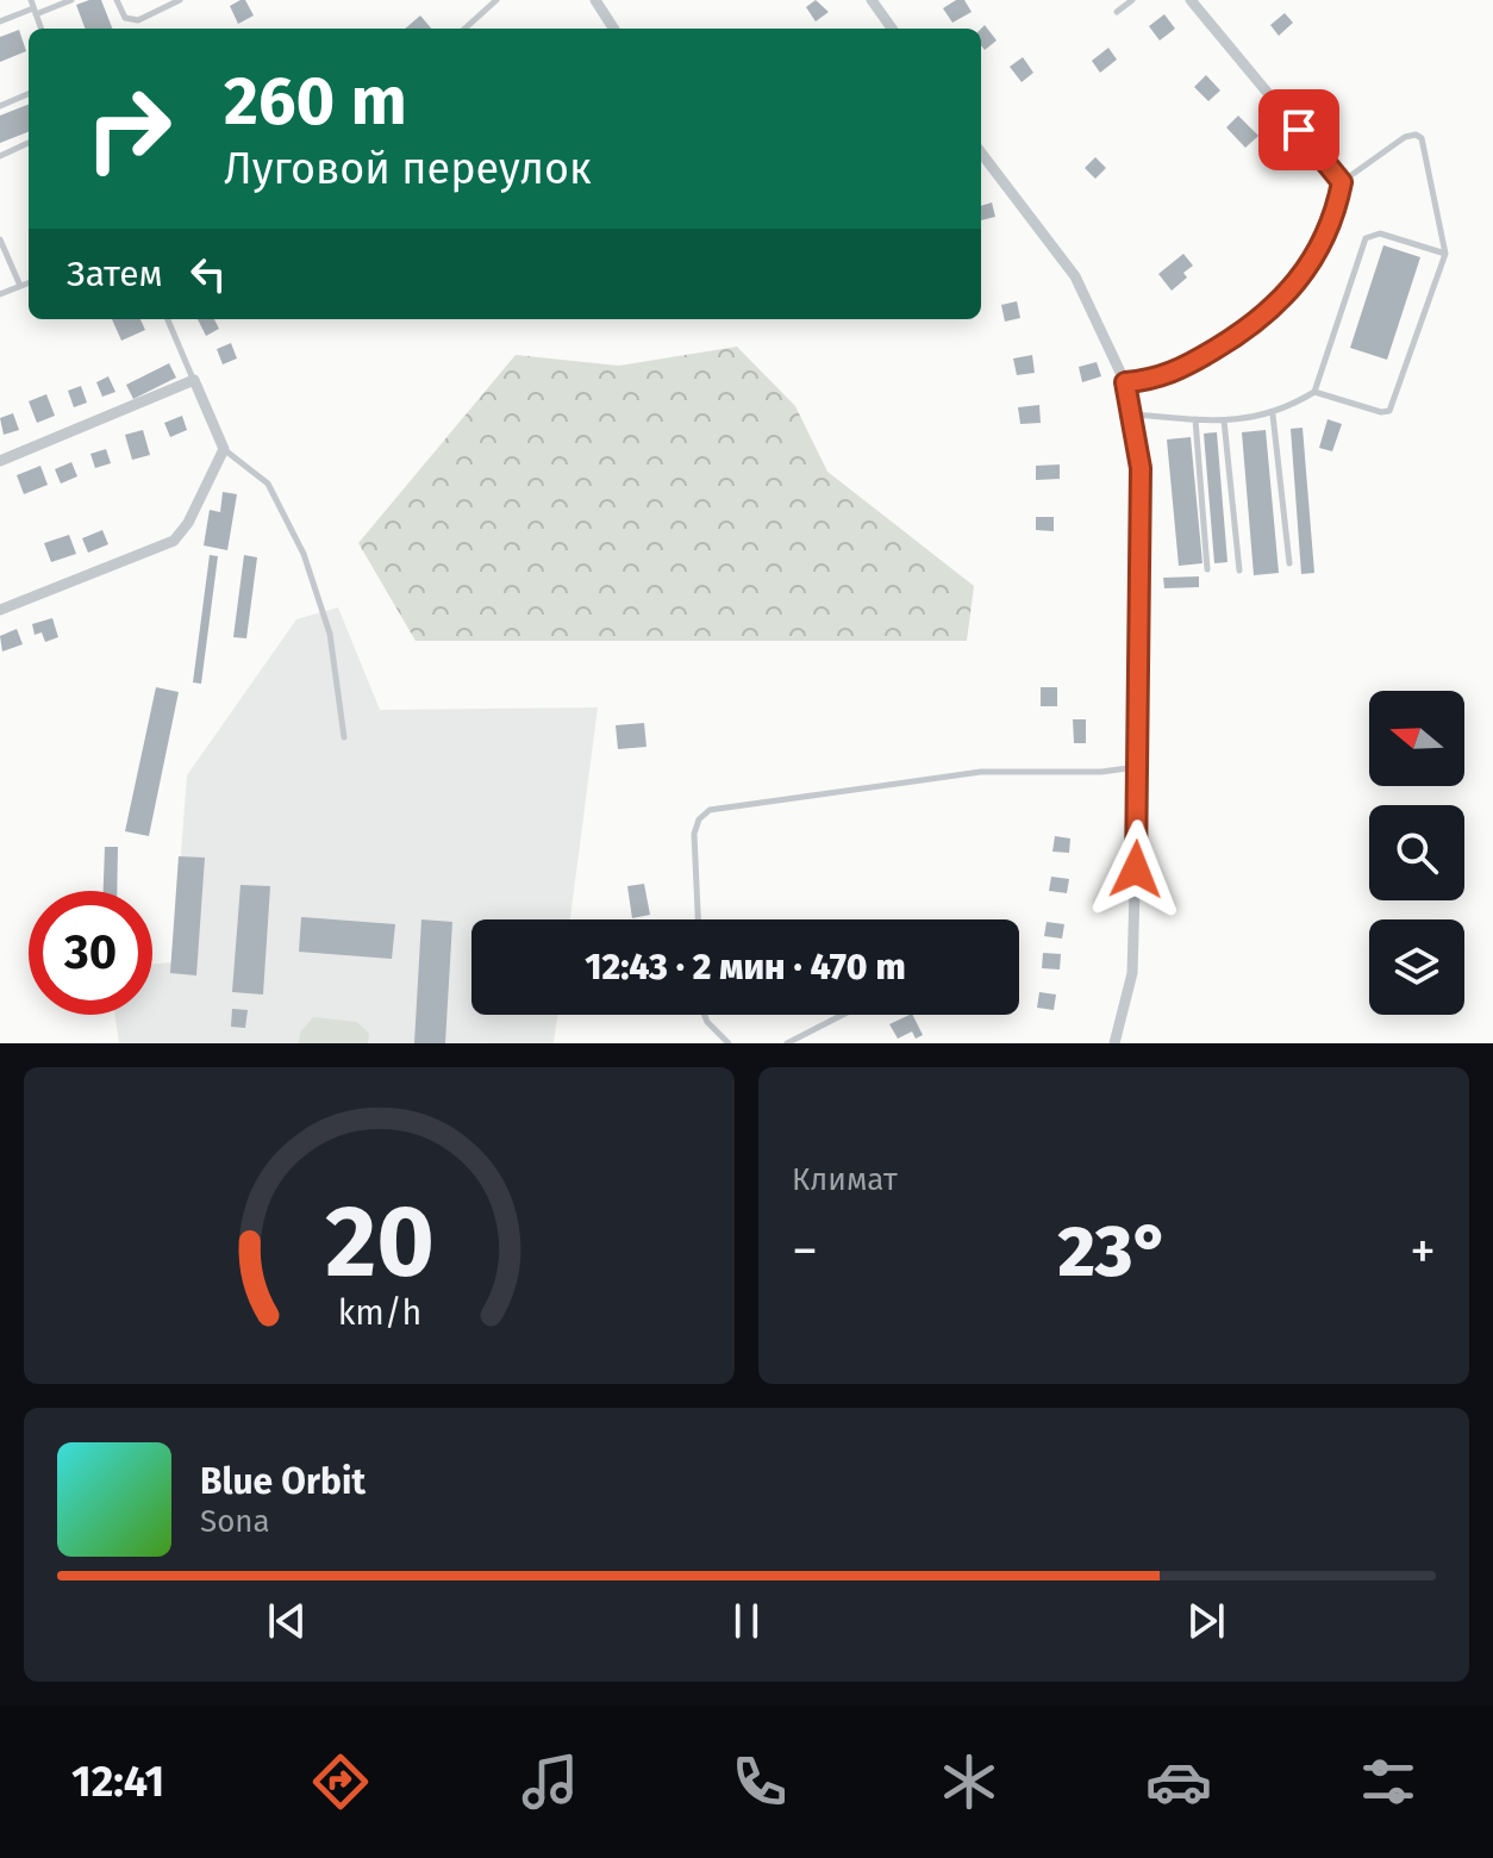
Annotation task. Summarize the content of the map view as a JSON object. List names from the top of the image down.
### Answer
{
  "north": "left",
  "page": {
    "turn": ["260 m", "Луговой переулок"],
    "then": "Затем",
    "limit": "30",
    "trip": "12:43 · 2 мин · 470 m",
    "tile": "Климат",
    "heat": ["−", "23°", "+"],
    "song": ["Blue Orbit", "Sona"],
    "tabs": "12:41",
    "gauge": ["20", "km/h"]
  }
}
